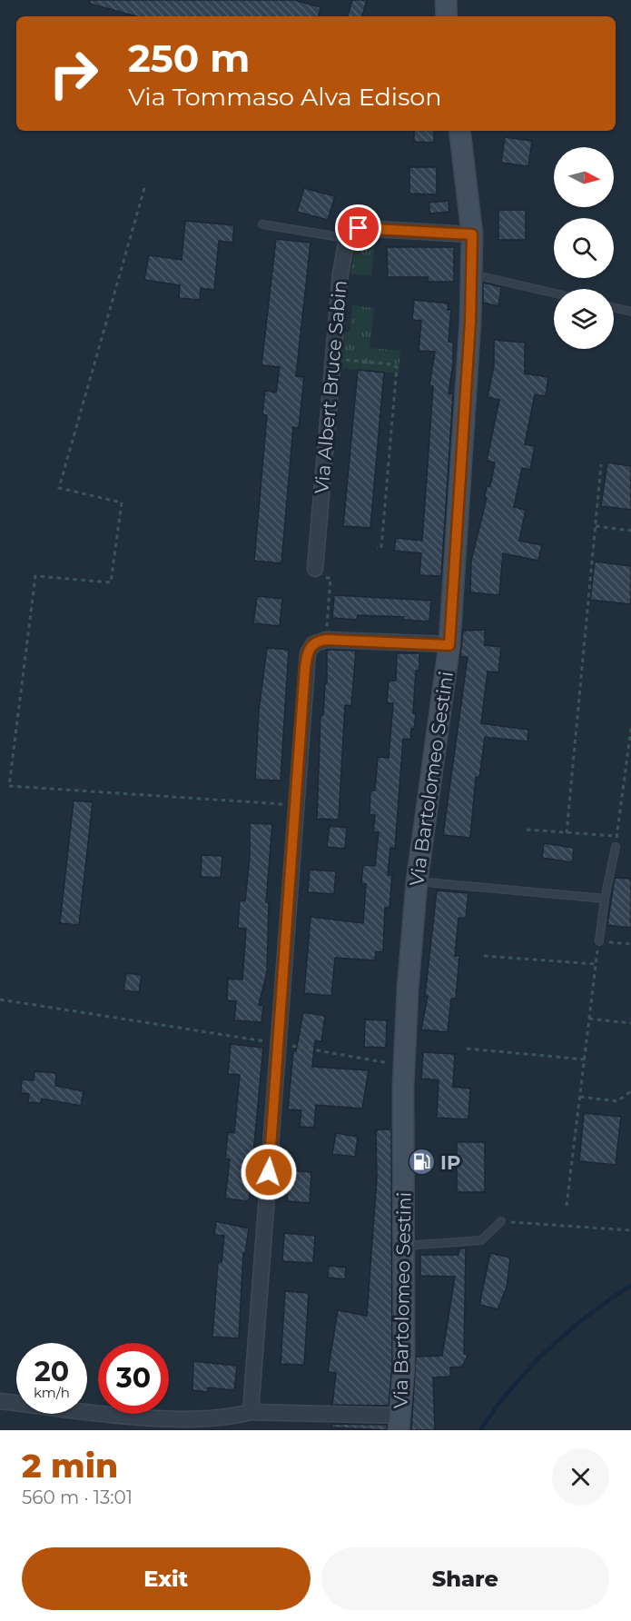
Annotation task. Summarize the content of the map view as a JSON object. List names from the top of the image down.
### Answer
{
  "streets": {
    "main road": ["Via Bartolomeo Sestini"],
    "street": ["Via Albert Bruce Sabin"]
  },
  "places": {
    "fuel station": ["IP"]
  },
  "north": "right",
  "page": {
    "turn": ["250 m", "Via Tommaso Alva Edison"],
    "speed": "20 km/h",
    "limit": "30",
    "heading": ["2 min", "560 m · 13:01"],
    "buttons": ["Exit", "Share"]
  }
}
